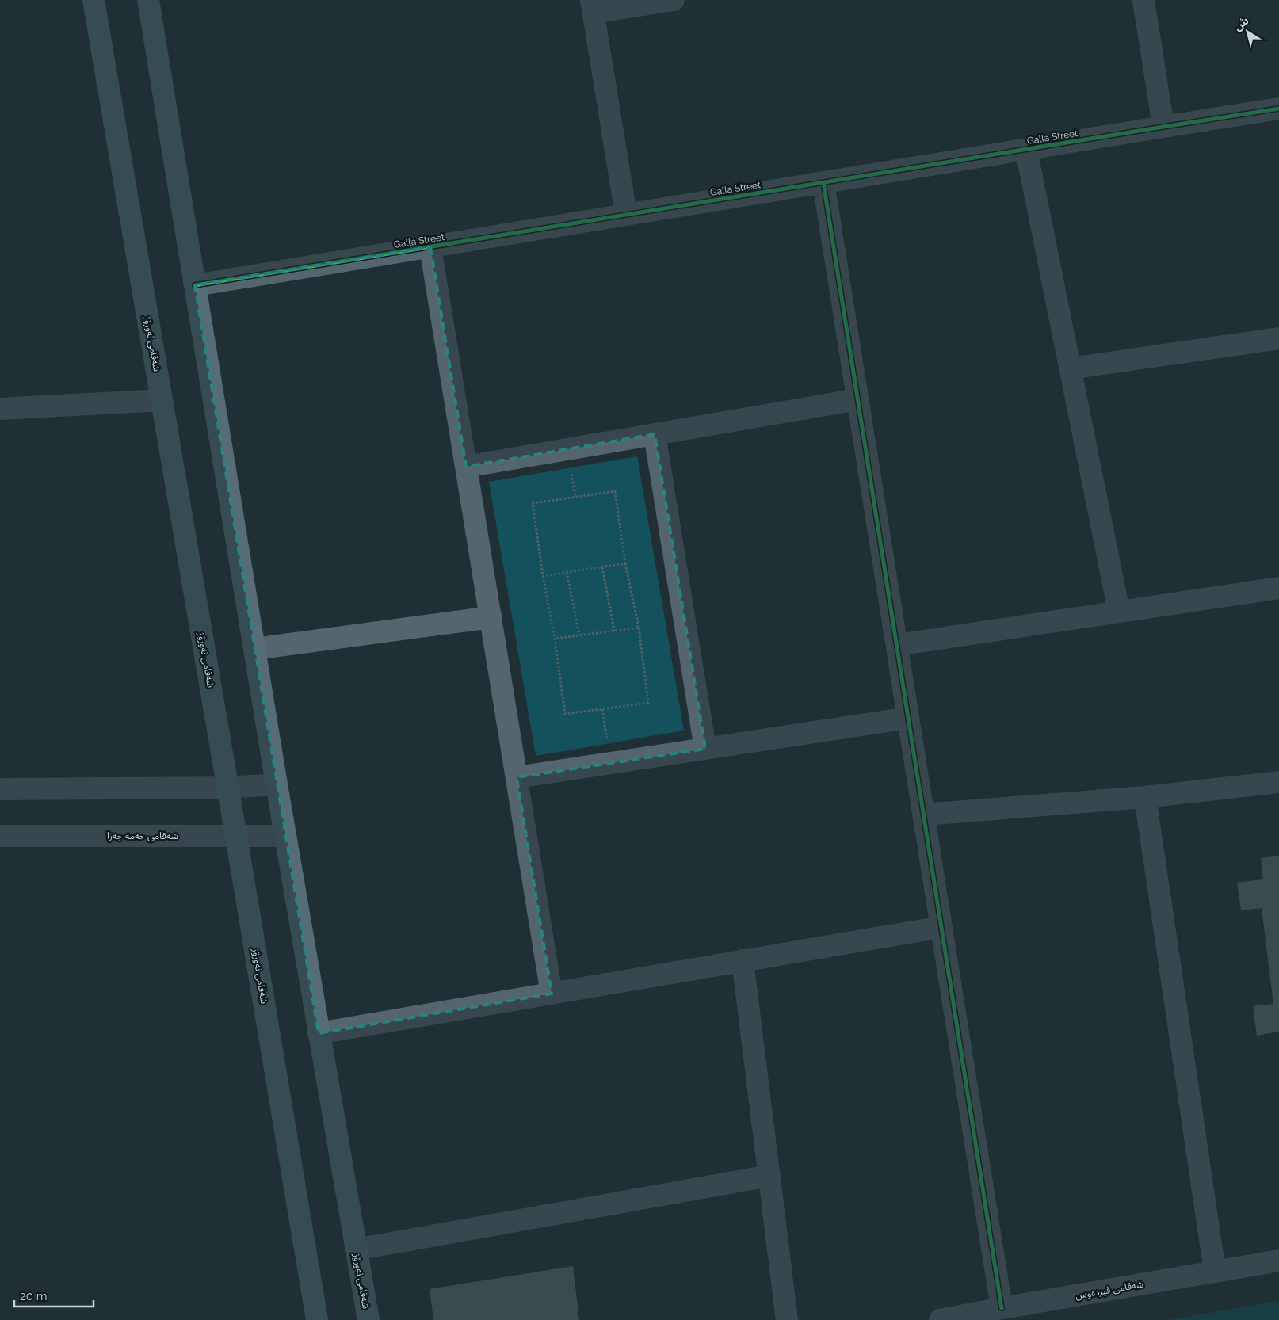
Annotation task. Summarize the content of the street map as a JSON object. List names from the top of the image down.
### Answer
{
  "streets": {
    "main road": ["شەقامی نەورۆز"],
    "street": ["Galla Street", "شەقامی حەمە جەزا", "شەقامی فیردەوس"]
  },
  "crossings": [
    ["Galla Street", "شەقامی نەورۆز"],
    ["شەقامی نەورۆز", "شەقامی حەمە جەزا"]
  ],
  "scale_bar": "20 m",
  "north": "top left"
}
